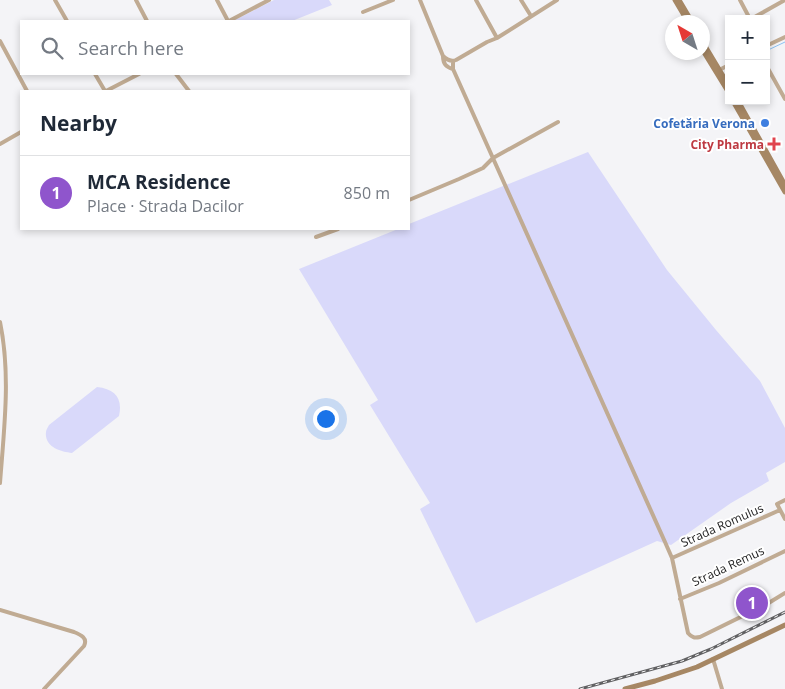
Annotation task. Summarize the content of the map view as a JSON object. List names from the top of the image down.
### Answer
{
  "streets": {
    "street": ["Strada Romulus", "Strada Remus"]
  },
  "places": {
    "other": ["Cofetăria Verona"],
    "health": ["City Pharma"]
  },
  "north": "top left",
  "page": {
    "map_buttons": ["+", "−"],
    "search": "Search here",
    "heading": "Nearby",
    "list": [
      {
        "mark": "1",
        "name": "MCA Residence",
        "note": "Place · Strada Dacilor",
        "value": "850 m"
      }
    ],
    "pins": "1"
  }
}
